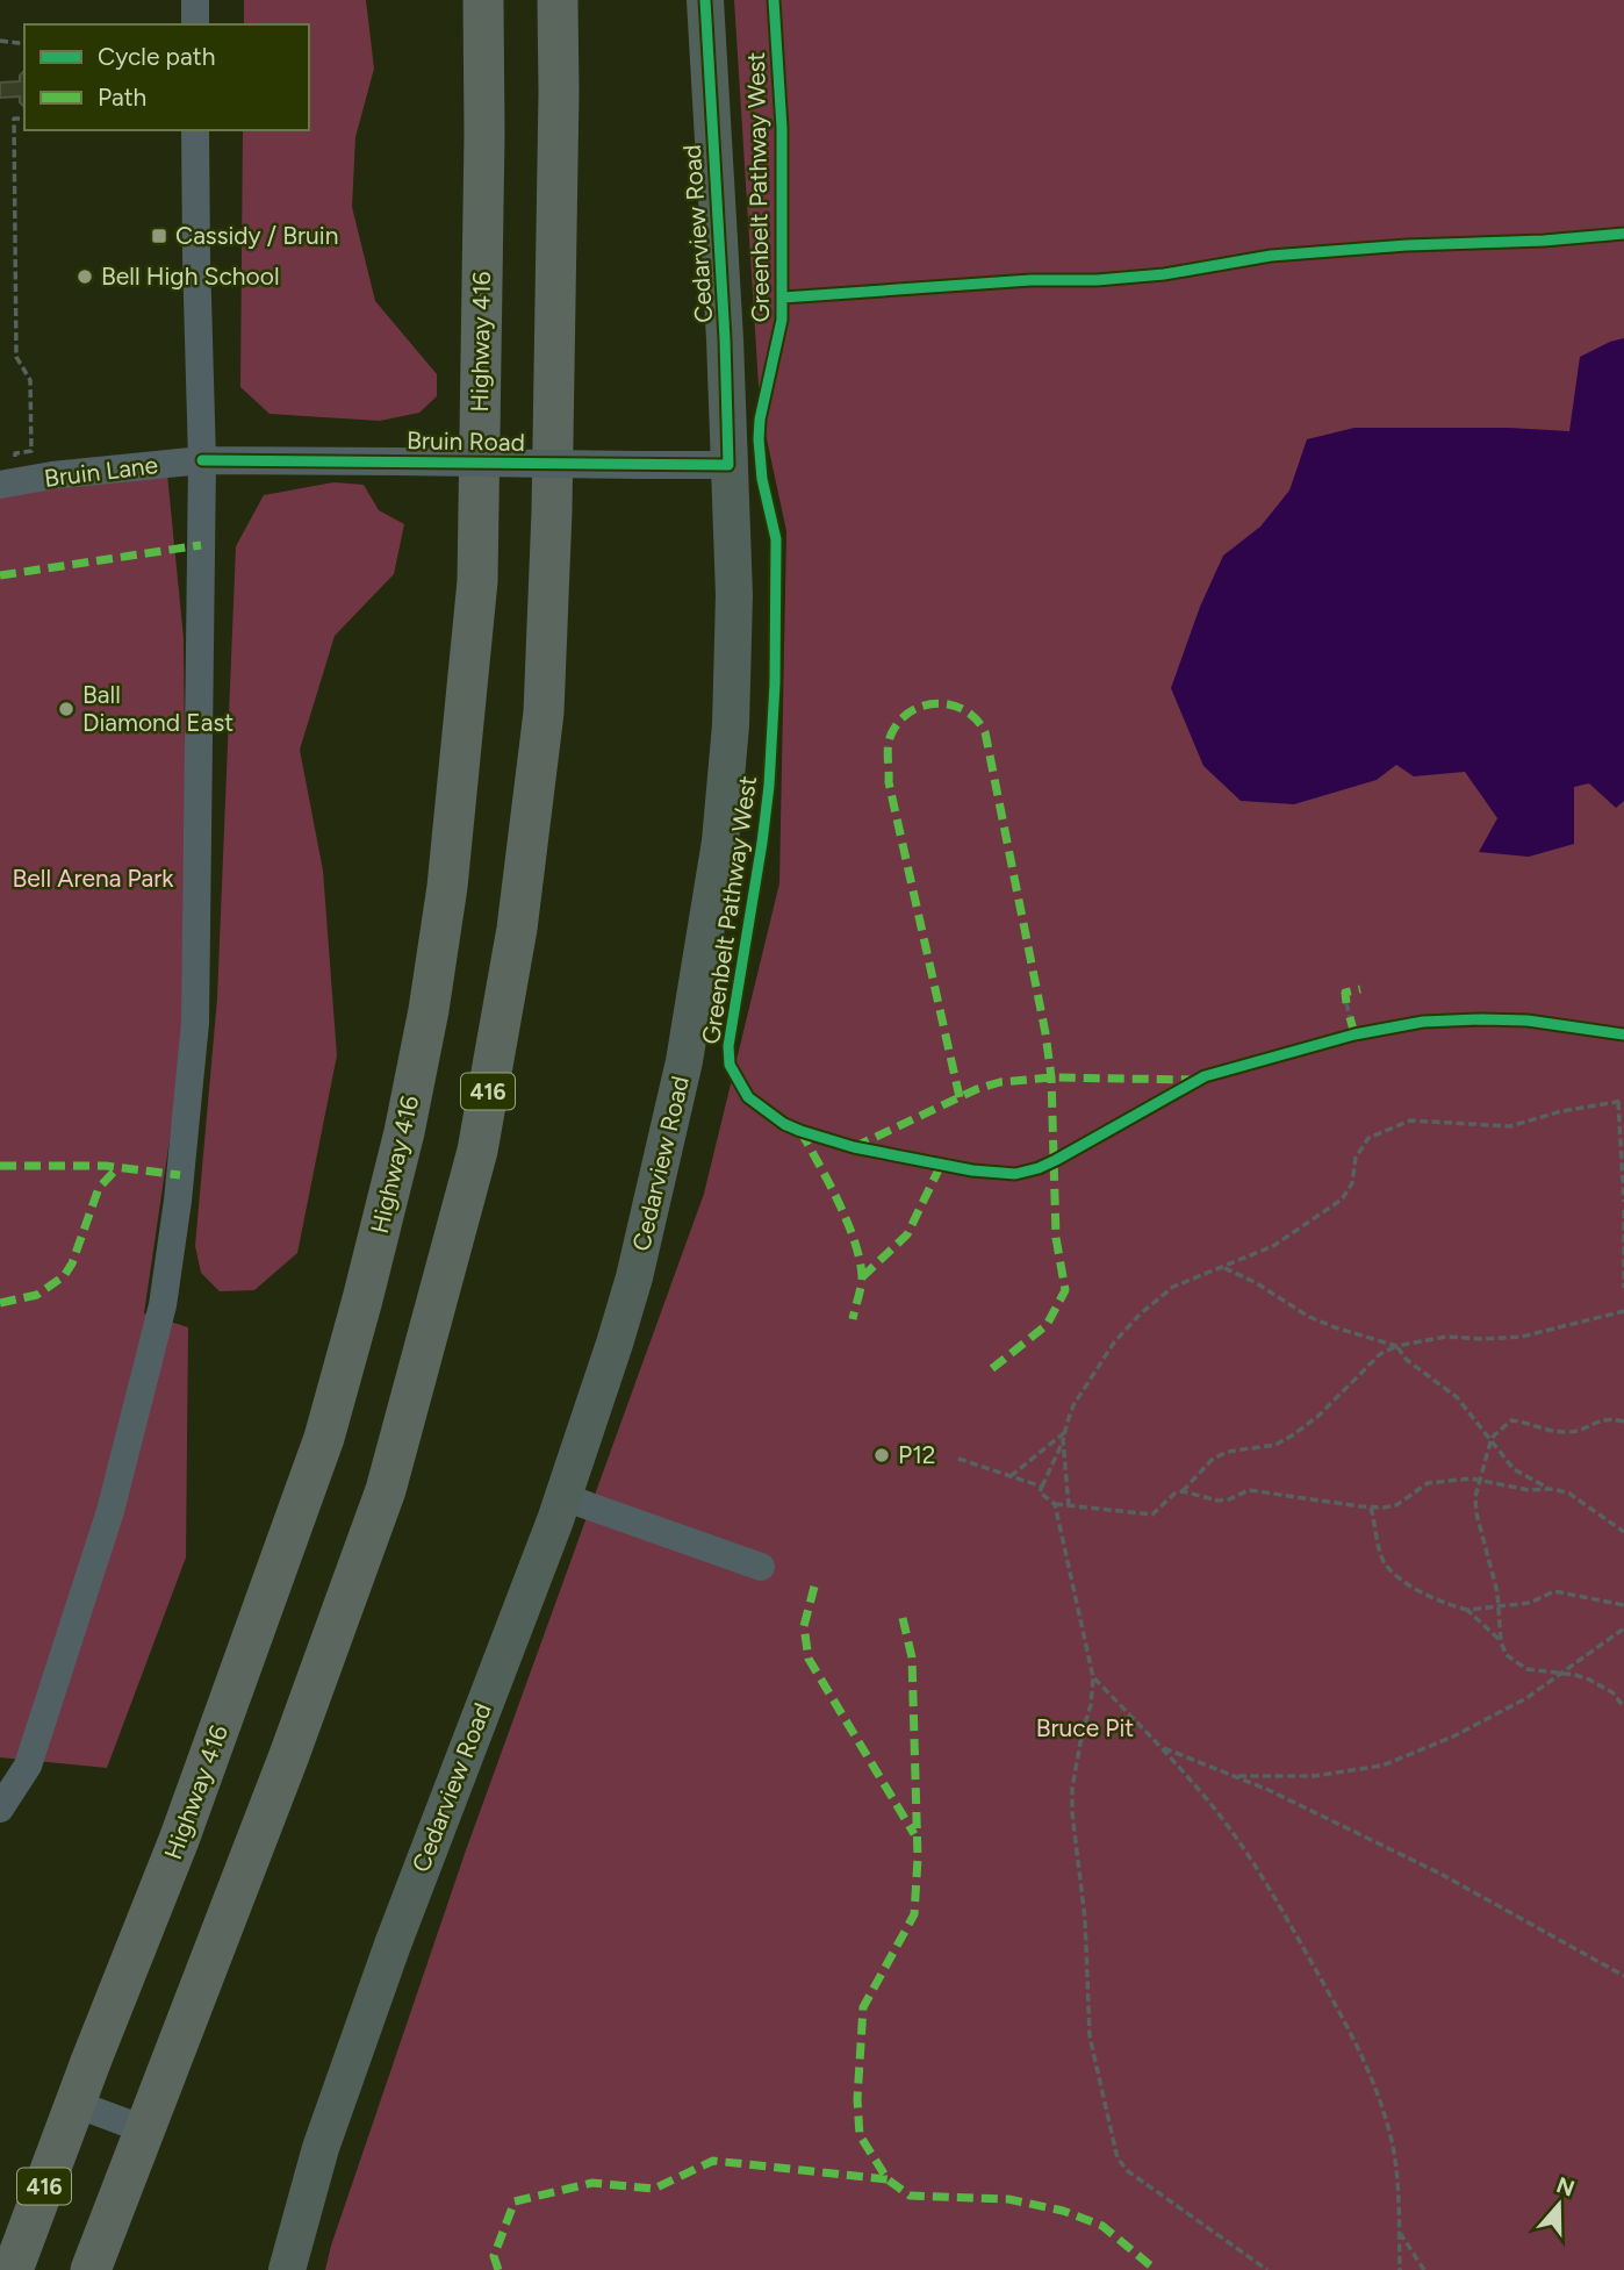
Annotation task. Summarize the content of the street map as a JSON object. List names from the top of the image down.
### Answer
{
  "streets": {
    "highway": ["Highway 416", "416"],
    "main road": ["Cedarview Road"],
    "street": ["Bruin Road", "Bruin Lane"],
    "cycle path": ["Greenbelt Pathway West"]
  },
  "crossings": [
    ["Cedarview Road", "Bruin Road"],
    ["Bruin Road", "Bruin Lane"]
  ],
  "parks": ["Bell Arena Park", "Bruce Pit"],
  "places": {
    "transit": ["Cassidy / Bruin"],
    "other": ["Bell High School", "Ball Diamond East", "P12"]
  },
  "legend": ["Cycle path", "Path"],
  "north": "top"
}
